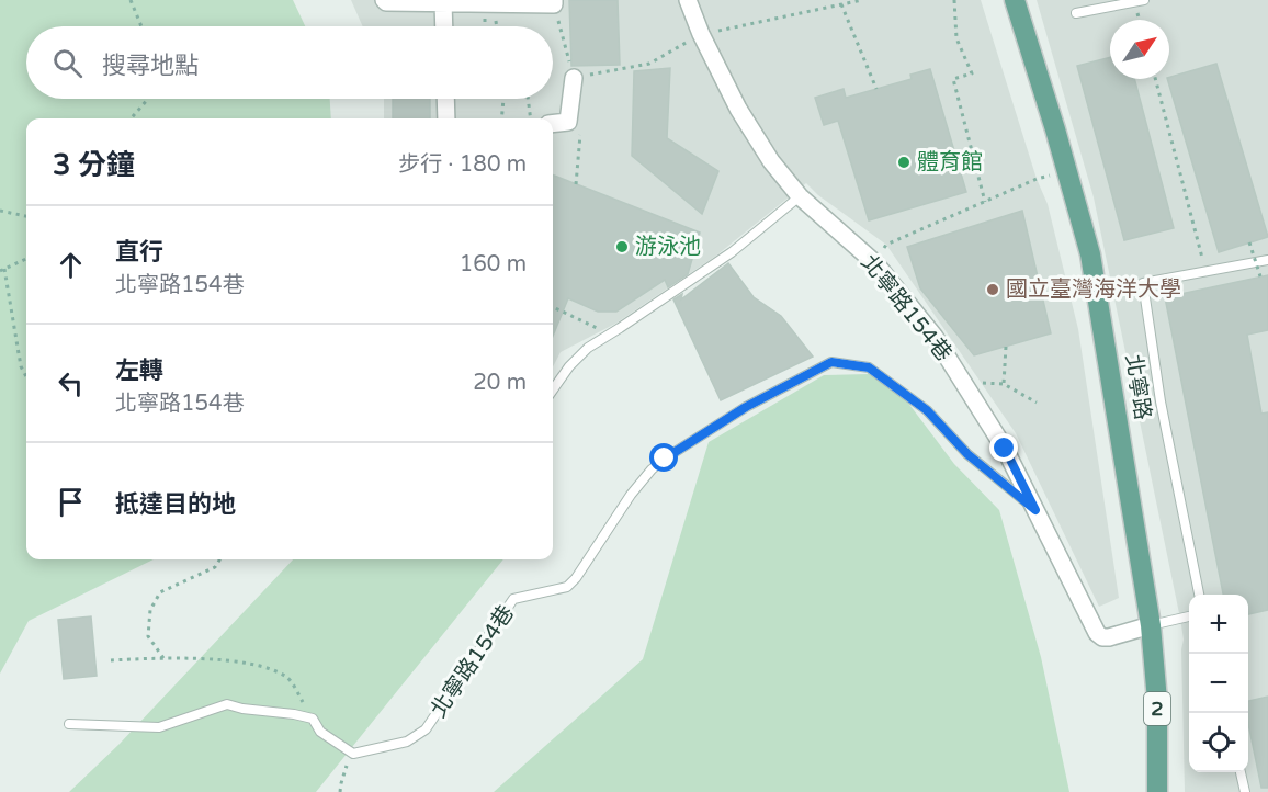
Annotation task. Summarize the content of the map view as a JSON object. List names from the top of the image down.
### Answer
{
  "streets": {
    "main road": ["北寧路", "2"],
    "street": ["北寧路154巷"]
  },
  "crossings": [
    ["北寧路154巷", "北寧路"]
  ],
  "places": ["體育館", "游泳池", "國立臺灣海洋大學"],
  "north": "top right",
  "page": {
    "search": "搜尋地點",
    "heading": ["3 分鐘", "步行 · 180 m"],
    "list": [
      ["直行", "北寧路154巷", "160 m"],
      ["左轉", "北寧路154巷", "20 m"],
      "抵達目的地"
    ],
    "map_buttons": ["+", "−"]
  }
}
